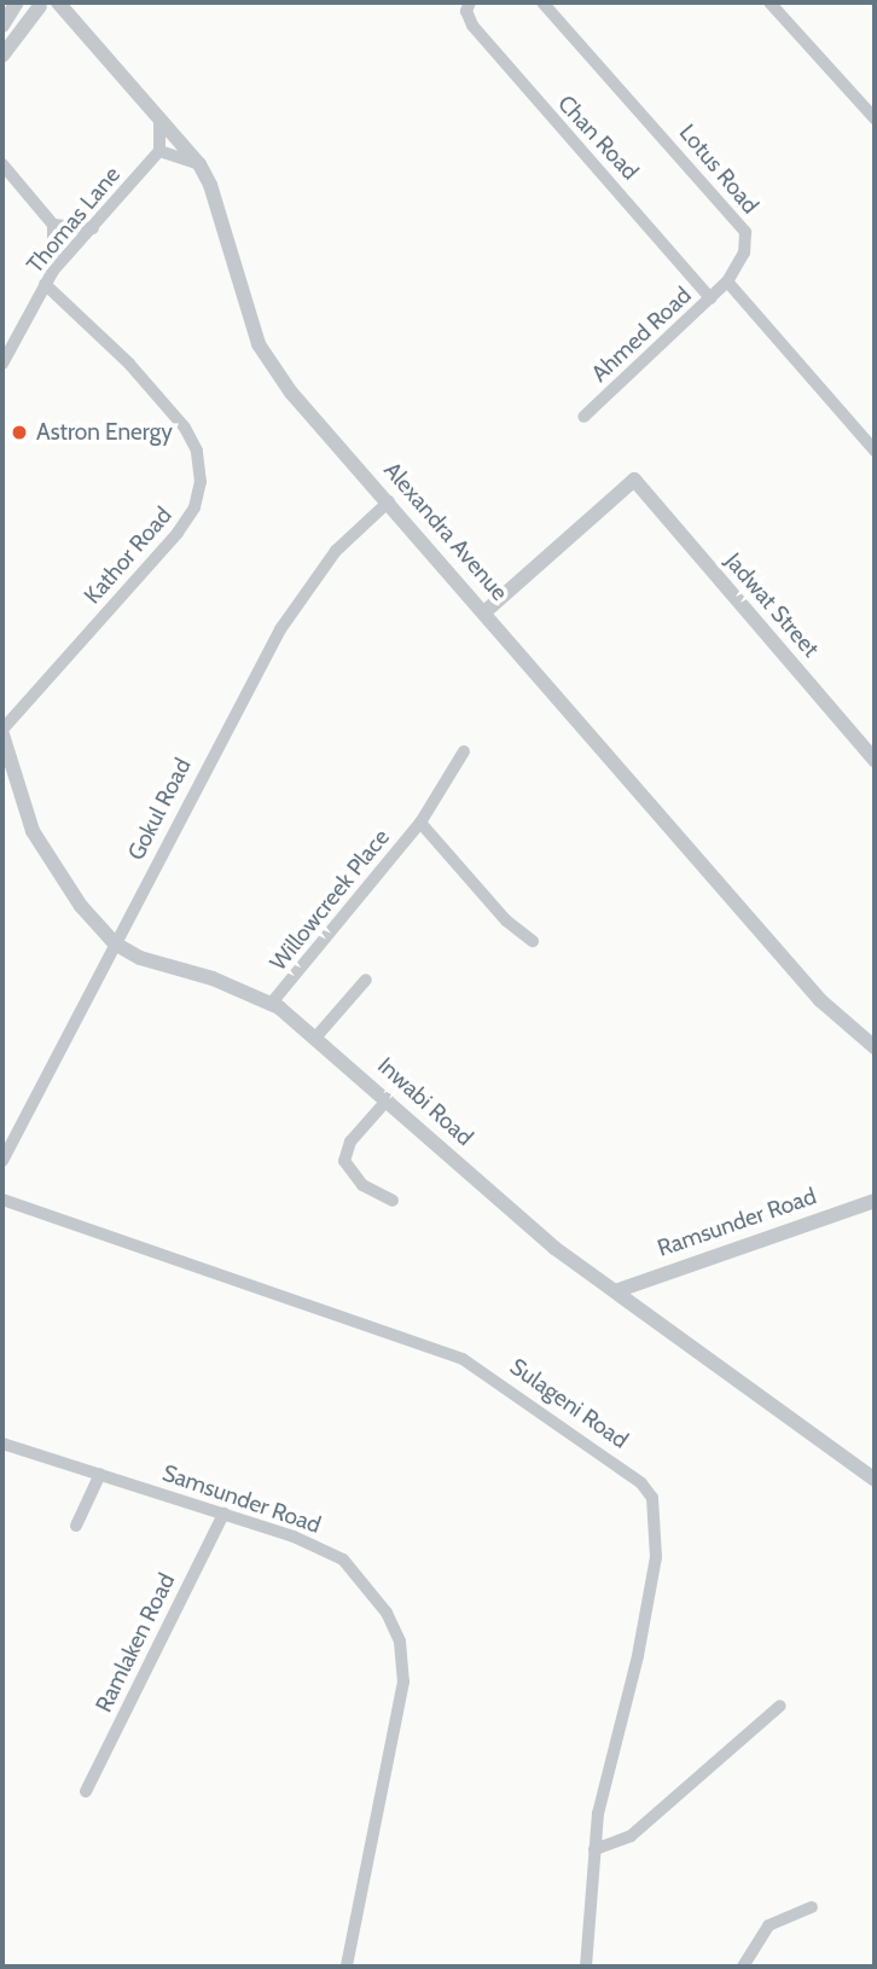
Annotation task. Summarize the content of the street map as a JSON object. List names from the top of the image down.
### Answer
{
  "streets": {
    "street": [
      "Chan Road",
      "Lotus Road",
      "Thomas Lane",
      "Ahmed Road",
      "Alexandra Avenue",
      "Kathor Road",
      "Jadwat Street",
      "Gokul Road",
      "Willowcreek Place",
      "Inwabi Road",
      "Ramsunder Road",
      "Sulageni Road",
      "Samsunder Road",
      "Ramlaken Road"
    ]
  },
  "crossings": [
    ["Chan Road", "Ahmed Road"],
    ["Lotus Road", "Ahmed Road"],
    ["Thomas Lane", "Kathor Road"],
    ["Alexandra Avenue", "Jadwat Street"],
    ["Alexandra Avenue", "Gokul Road"],
    ["Kathor Road", "Inwabi Road"],
    ["Gokul Road", "Inwabi Road"],
    ["Willowcreek Place", "Inwabi Road"],
    ["Inwabi Road", "Ramsunder Road"],
    ["Samsunder Road", "Ramlaken Road"]
  ],
  "places": ["Astron Energy"]
}
